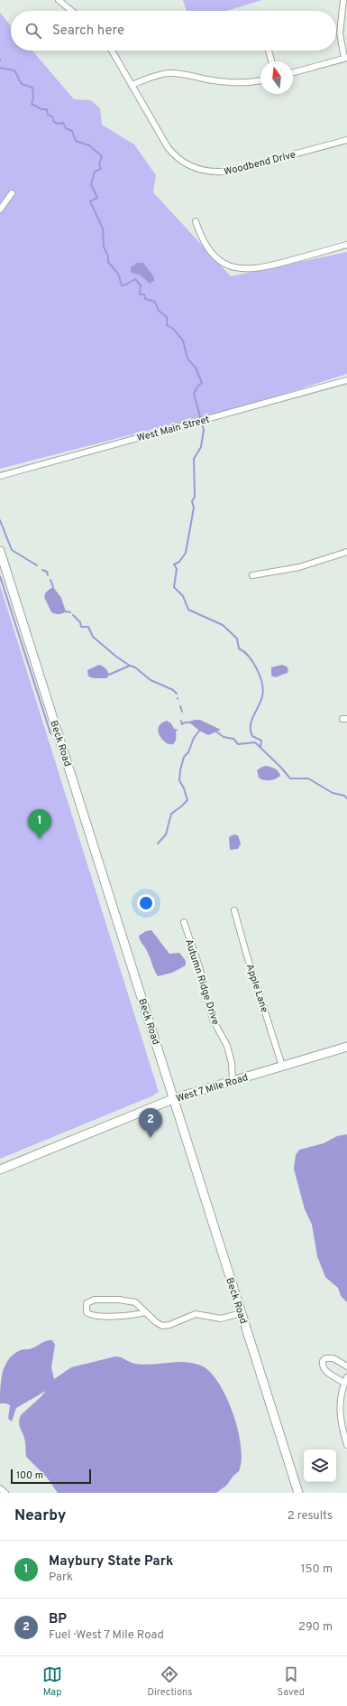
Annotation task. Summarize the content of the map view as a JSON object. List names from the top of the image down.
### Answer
{
  "streets": {
    "main road": ["Beck Road", "West 7 Mile Road"],
    "street": [
      "Woodbend Drive",
      "West Main Street",
      "Autumn Ridge Drive",
      "Apple Lane"
    ]
  },
  "crossings": [
    ["Beck Road", "West 7 Mile Road"],
    ["Autumn Ridge Drive", "West 7 Mile Road"],
    ["Apple Lane", "West 7 Mile Road"]
  ],
  "scale_bar": "100 m",
  "north": "top",
  "page": {
    "search": "Search here",
    "pins": ["1", "2"],
    "scale": "100 m",
    "heading": ["Nearby", "2 results"],
    "list": [
      {
        "mark": "1",
        "name": "Maybury State Park",
        "note": "Park",
        "value": "150 m"
      },
      {
        "mark": "2",
        "name": "BP",
        "note": "Fuel · West 7 Mile Road",
        "value": "290 m"
      }
    ],
    "nav": ["Map", "Directions", "Saved"]
  }
}
